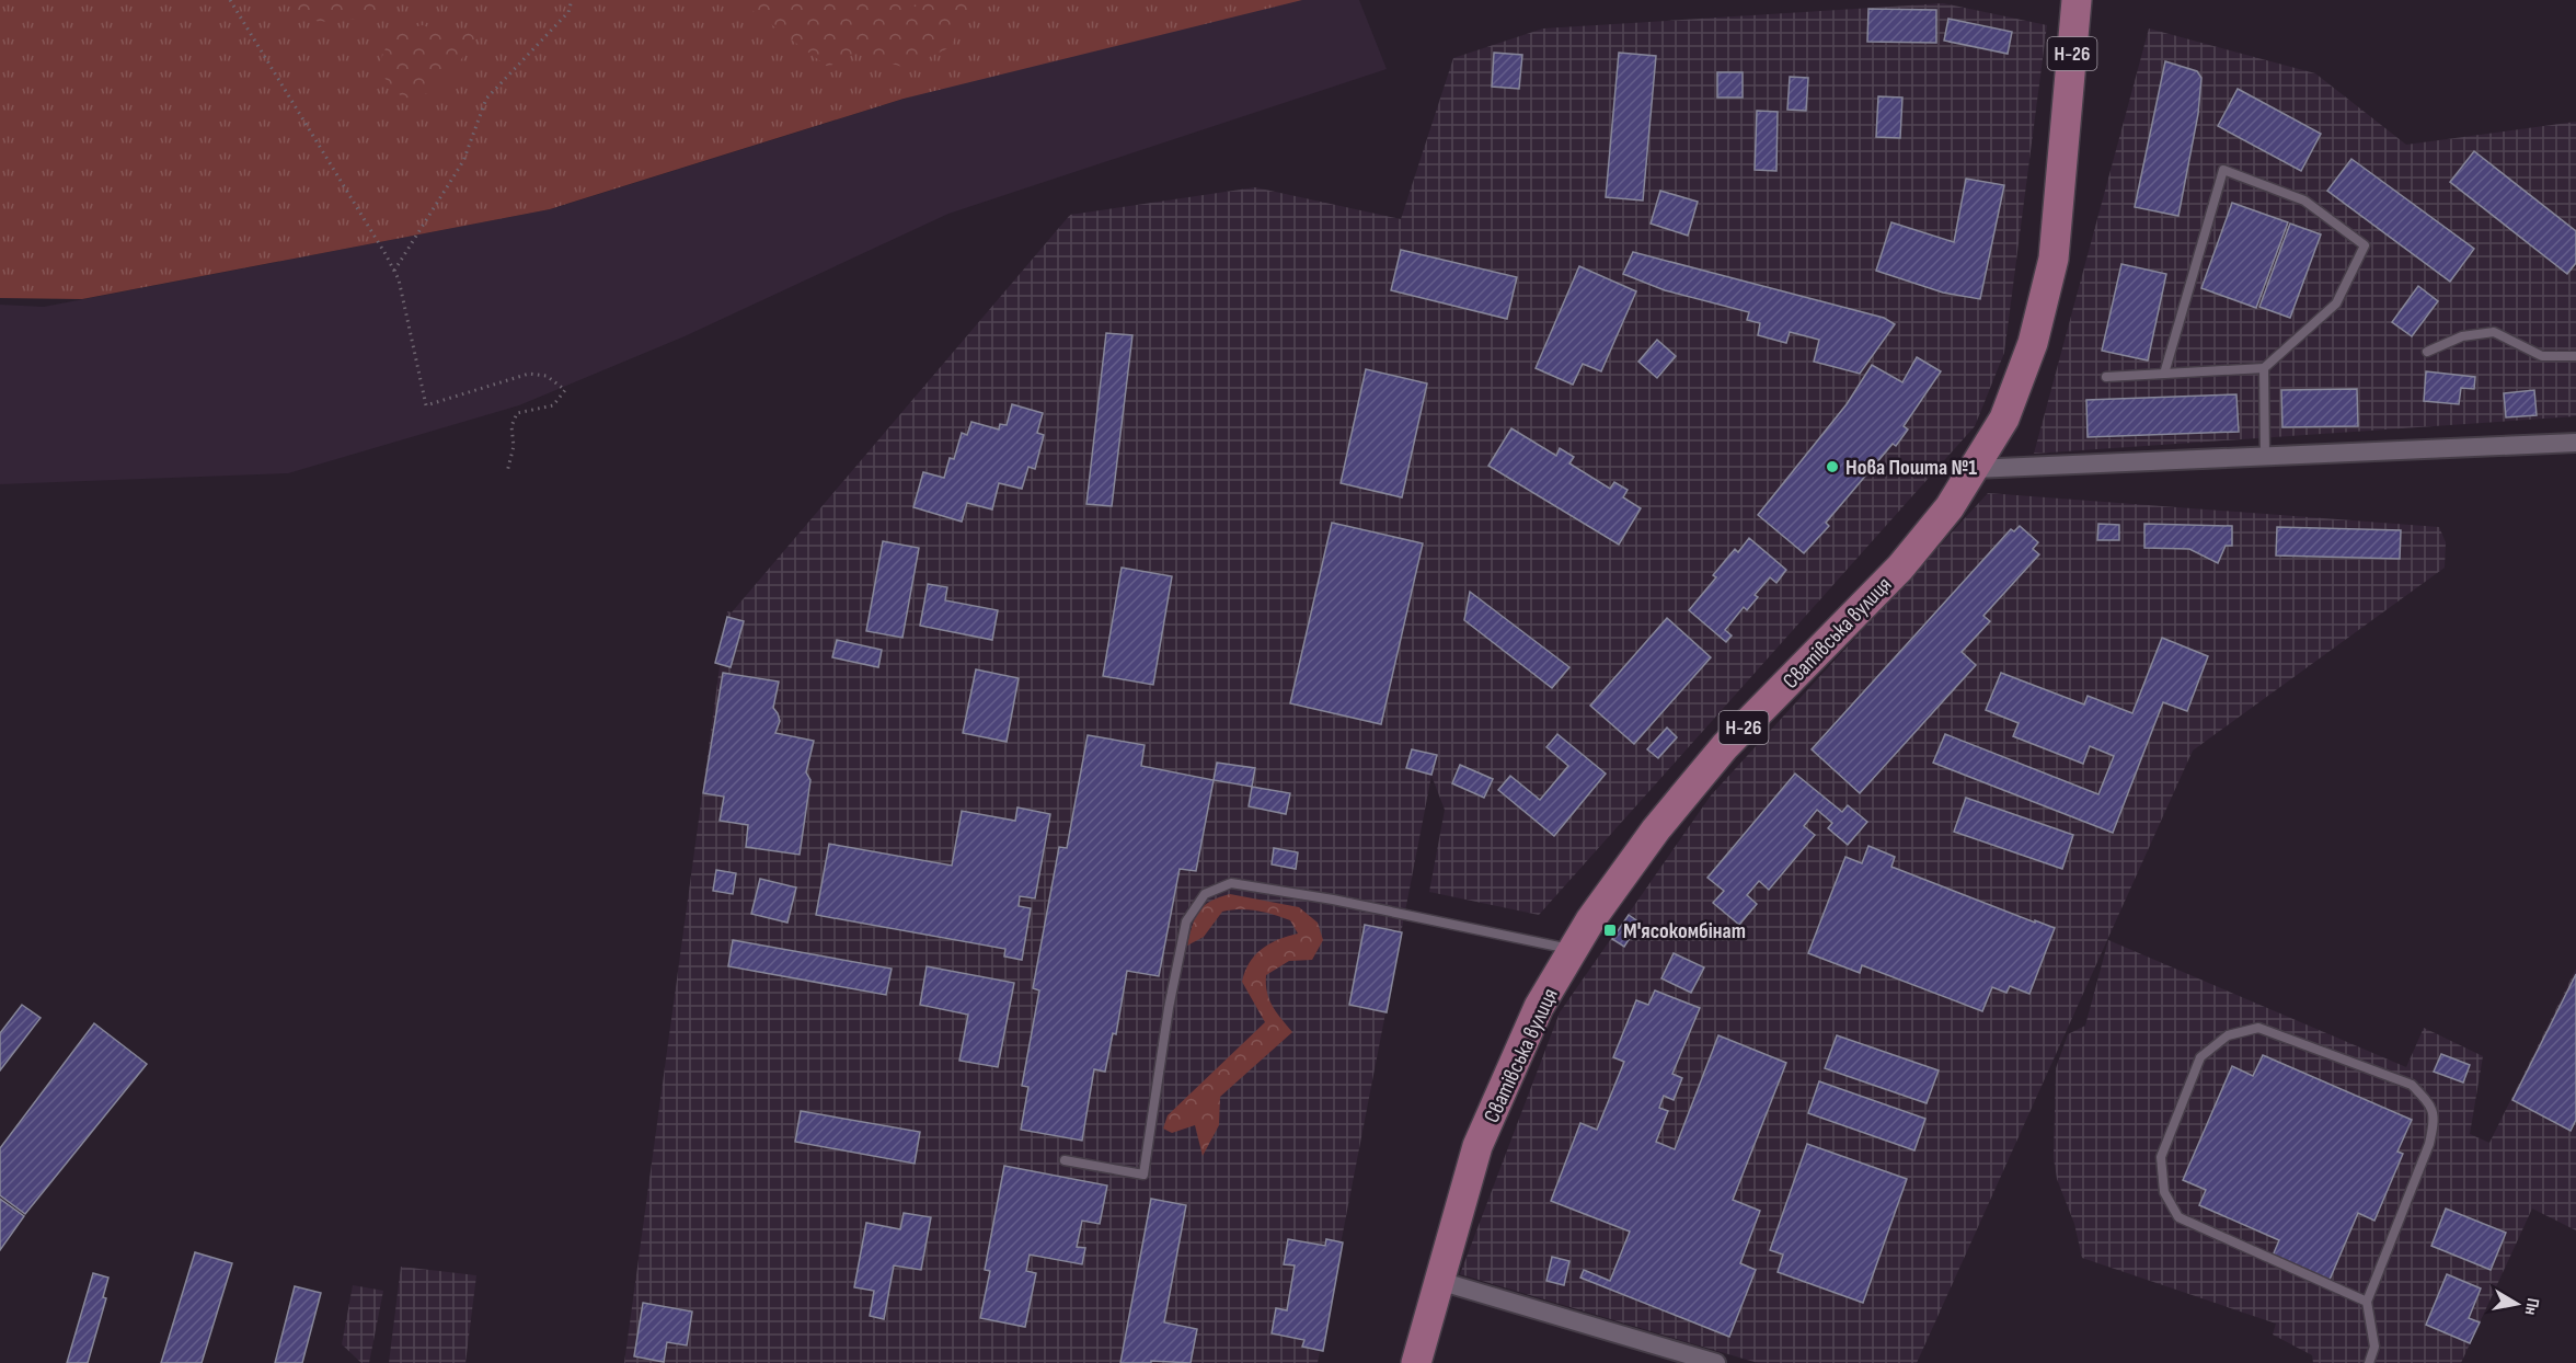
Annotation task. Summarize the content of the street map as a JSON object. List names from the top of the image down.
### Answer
{
  "streets": {
    "main road": ["Н-26", "Сватівська вулиця"]
  },
  "places": {
    "other": ["Нова Пошта №1"],
    "transit": ["М'ясокомбінат"]
  },
  "north": "right"
}
